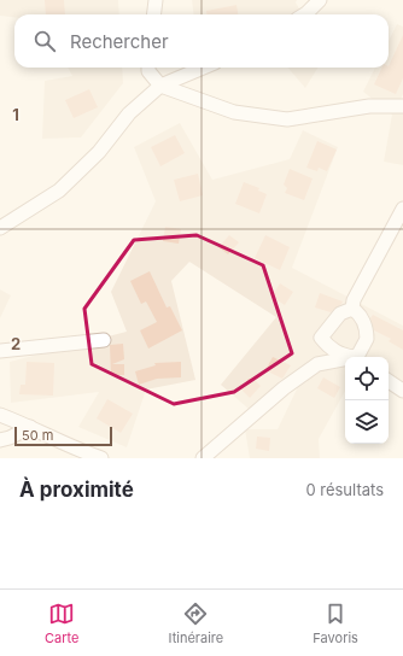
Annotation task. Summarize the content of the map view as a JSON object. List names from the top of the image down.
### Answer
{
  "scale_bar": "50 m",
  "page": {
    "search": "Rechercher",
    "scale": "50 m",
    "heading": ["À proximité", "0 résultats"],
    "nav": ["Carte", "Itinéraire", "Favoris"]
  },
  "grid": {
    "rows": ["1", "2"]
  }
}
